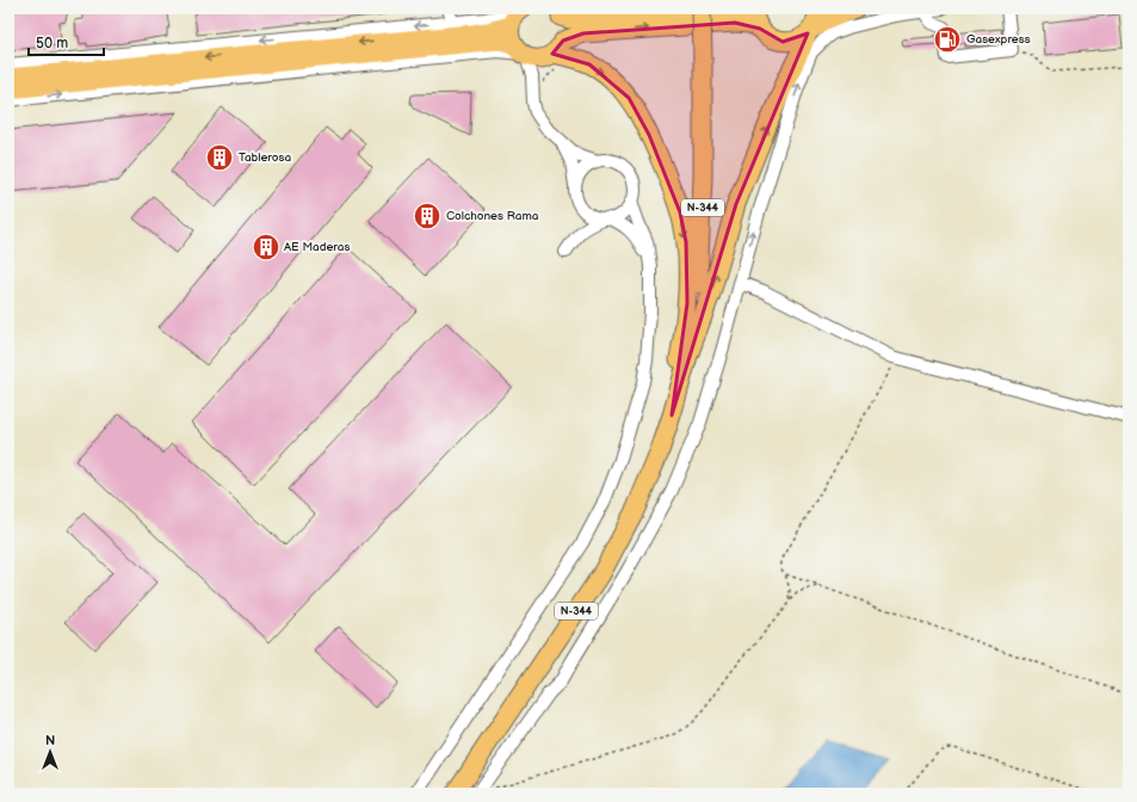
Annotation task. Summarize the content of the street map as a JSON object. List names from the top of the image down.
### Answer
{
  "streets": {
    "highway": ["N-344"]
  },
  "places": {
    "fuel station": ["Gasexpress"],
    "building": ["Tablerosa", "Colchones Rama", "AE Maderas"]
  },
  "scale_bar": "50 m",
  "north": "top"
}
